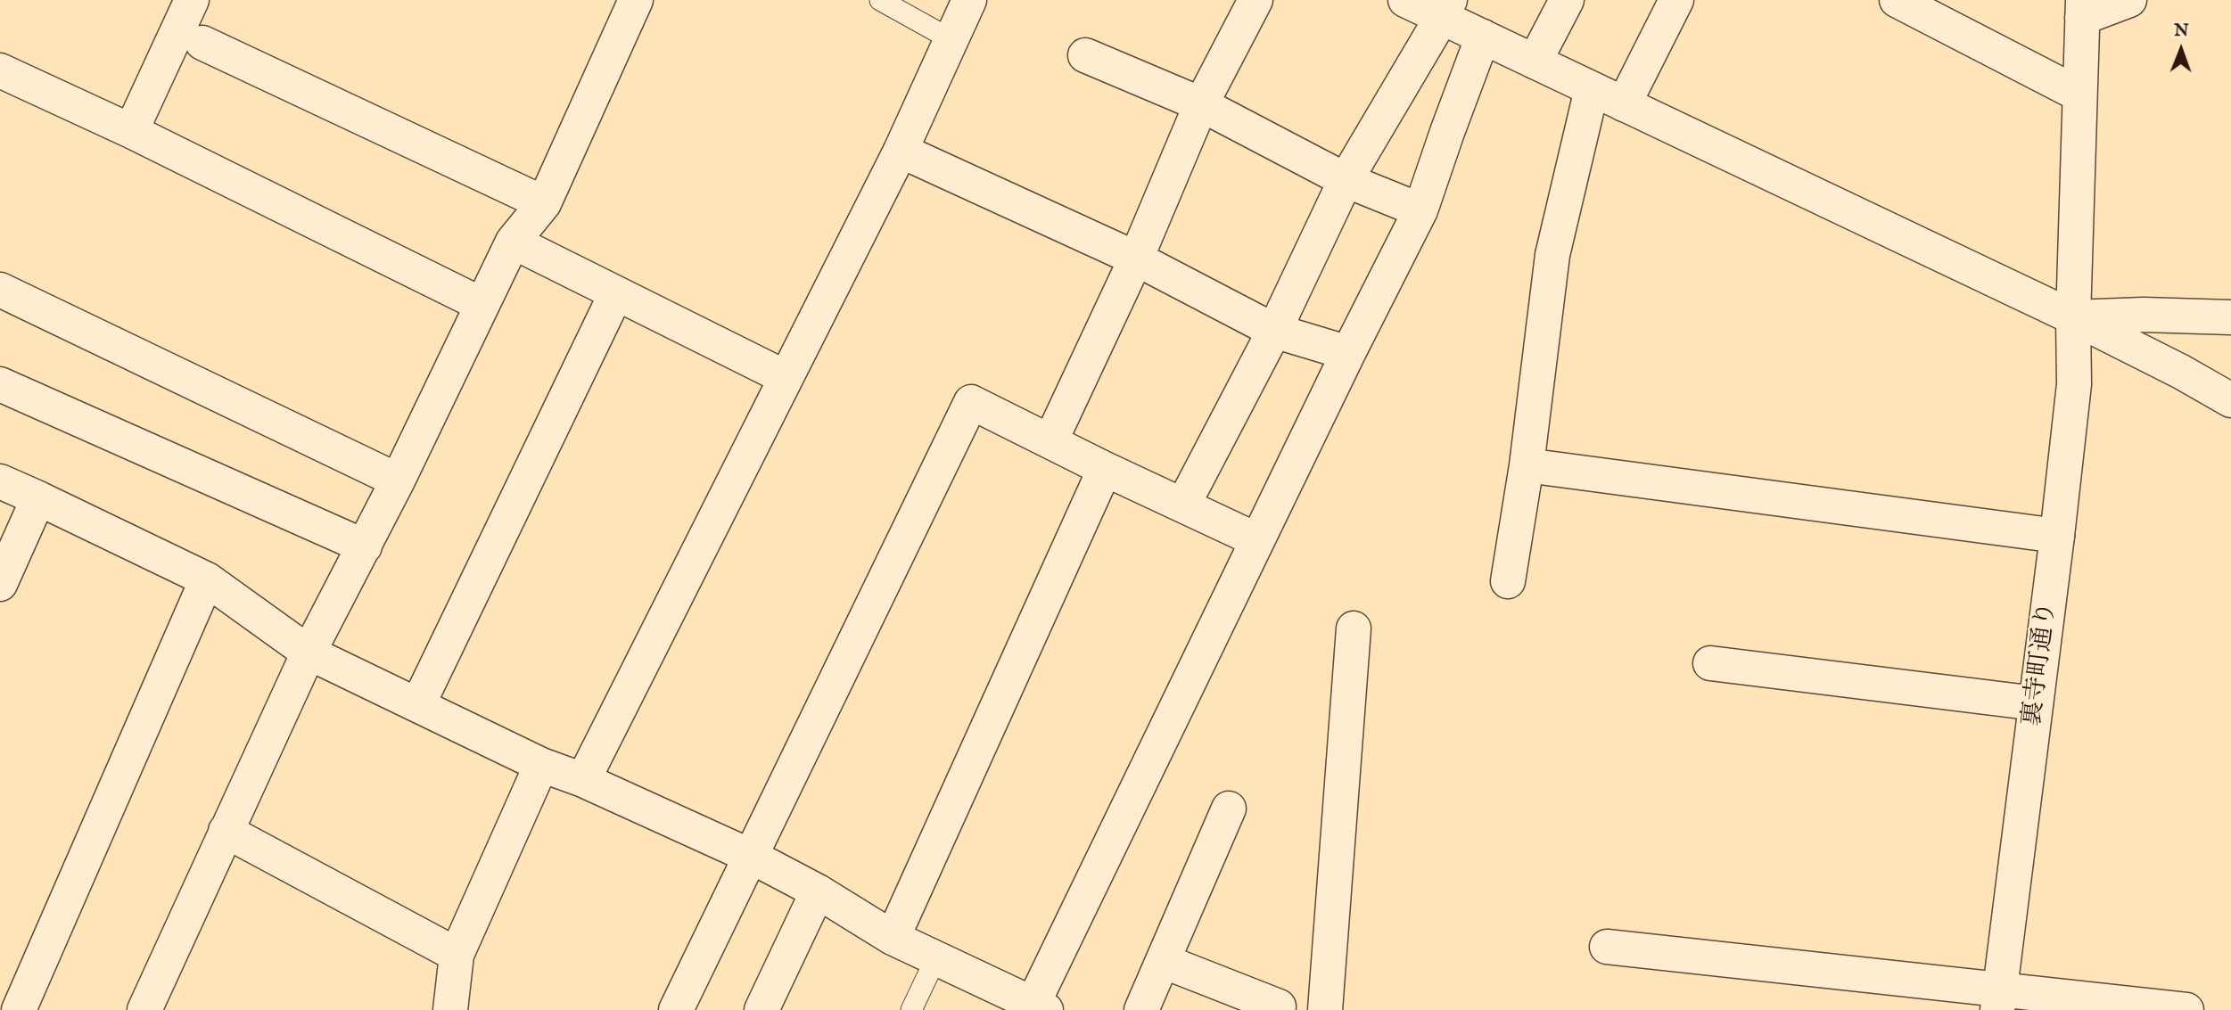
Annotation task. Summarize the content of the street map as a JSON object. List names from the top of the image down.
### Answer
{
  "streets": {
    "street": ["裏寺町通り"]
  },
  "north": "top"
}
